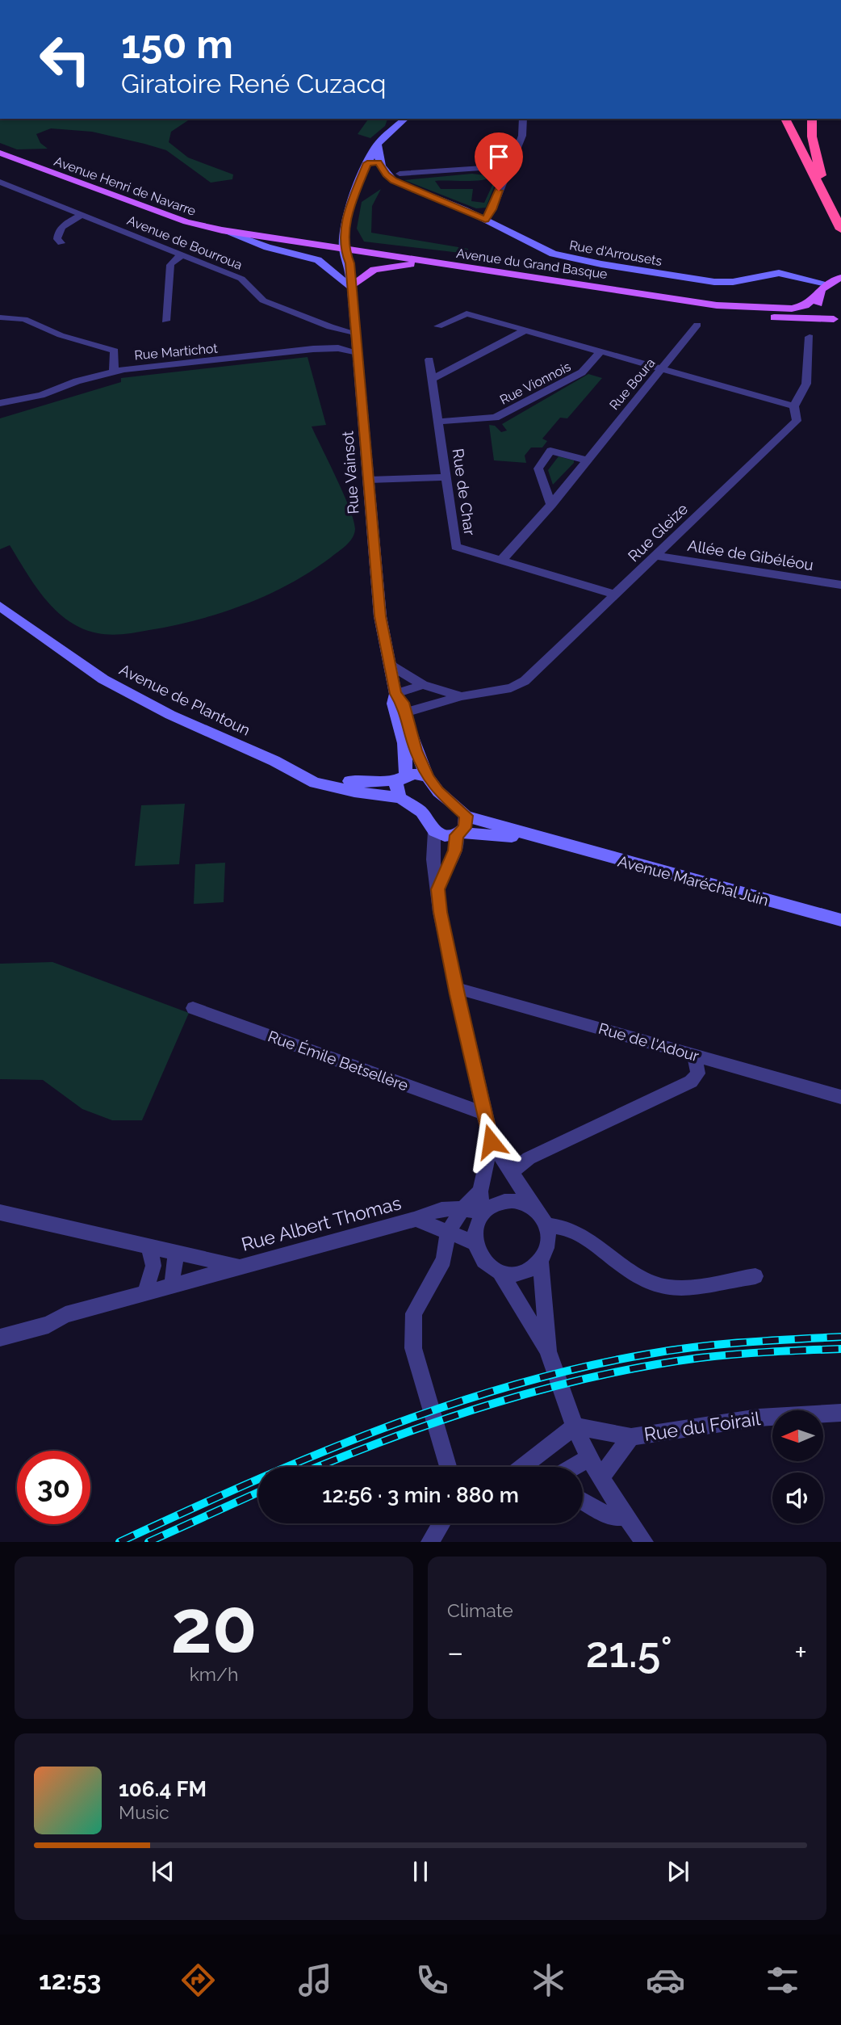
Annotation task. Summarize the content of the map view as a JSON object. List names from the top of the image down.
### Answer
{
  "streets": {
    "main road": [
      "Avenue Henri de Navarre",
      "Rue d'Arrousets",
      "Avenue du Grand Basque",
      "Rue Vainsot",
      "Avenue de Plantoun",
      "Avenue Maréchal Juin"
    ],
    "street": [
      "Avenue de Bourroua",
      "Rue Martichot",
      "Rue Vionnois",
      "Rue Boura",
      "Rue de Char",
      "Rue Gleize",
      "Allée de Gibéléou",
      "Rue de l'Adour",
      "Rue Émile Betsellère",
      "Rue Albert Thomas",
      "Rue du Foirail"
    ]
  },
  "crossings": [
    ["Avenue Henri de Navarre", "Avenue du Grand Basque"],
    ["Avenue Henri de Navarre", "Rue Vainsot"],
    ["Avenue de Bourroua", "Rue Vainsot"],
    ["Rue d'Arrousets", "Avenue du Grand Basque"],
    ["Avenue du Grand Basque", "Rue Vainsot"],
    ["Rue Martichot", "Rue Vainsot"],
    ["Rue Vionnois", "Rue de Char"],
    ["Rue Boura", "Rue de Char"],
    ["Rue Vainsot", "Rue Gleize"],
    ["Rue Vainsot", "Avenue de Plantoun"],
    ["Rue Vainsot", "Avenue Maréchal Juin"],
    ["Rue de Char", "Rue Gleize"],
    ["Rue Gleize", "Allée de Gibéléou"]
  ],
  "north": "left",
  "page": {
    "turn": ["150 m", "Giratoire René Cuzacq"],
    "limit": "30",
    "trip": "12:56 · 3 min · 880 m",
    "tile": [
      ["20", "km/h"],
      "Climate"
    ],
    "heat": ["−", "21.5°", "+"],
    "song": ["106.4 FM", "Music"],
    "tabs": "12:53"
  }
}
